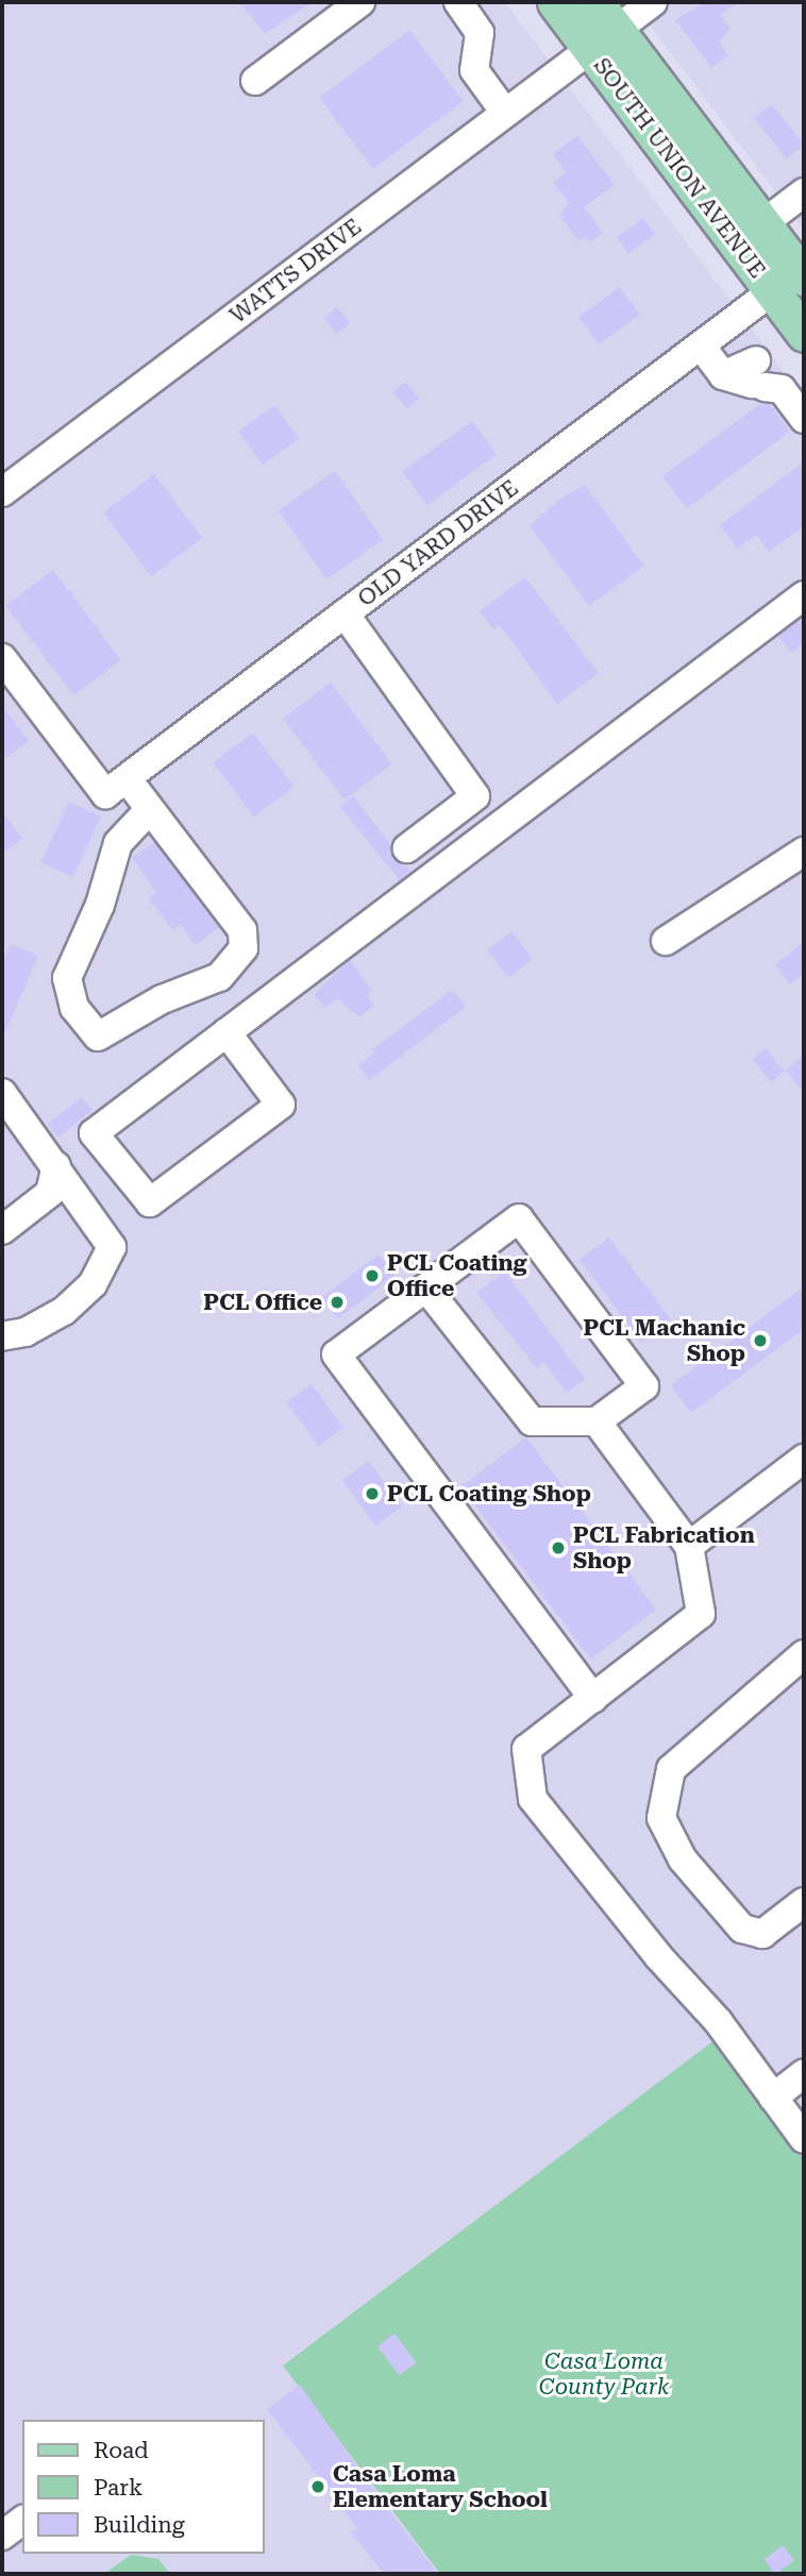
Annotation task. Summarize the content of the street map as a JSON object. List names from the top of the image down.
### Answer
{
  "streets": {
    "main road": ["SOUTH UNION AVENUE"],
    "street": ["WATTS DRIVE", "OLD YARD DRIVE"]
  },
  "crossings": [
    ["SOUTH UNION AVENUE", "WATTS DRIVE"],
    ["SOUTH UNION AVENUE", "OLD YARD DRIVE"]
  ],
  "parks": ["Casa Loma County Park"],
  "places": [
    "PCL Coating Office",
    "PCL Office",
    "PCL Machanic Shop",
    "PCL Coating Shop",
    "PCL Fabrication Shop",
    "Casa Loma Elementary School"
  ],
  "legend": ["Road", "Park", "Building"]
}
